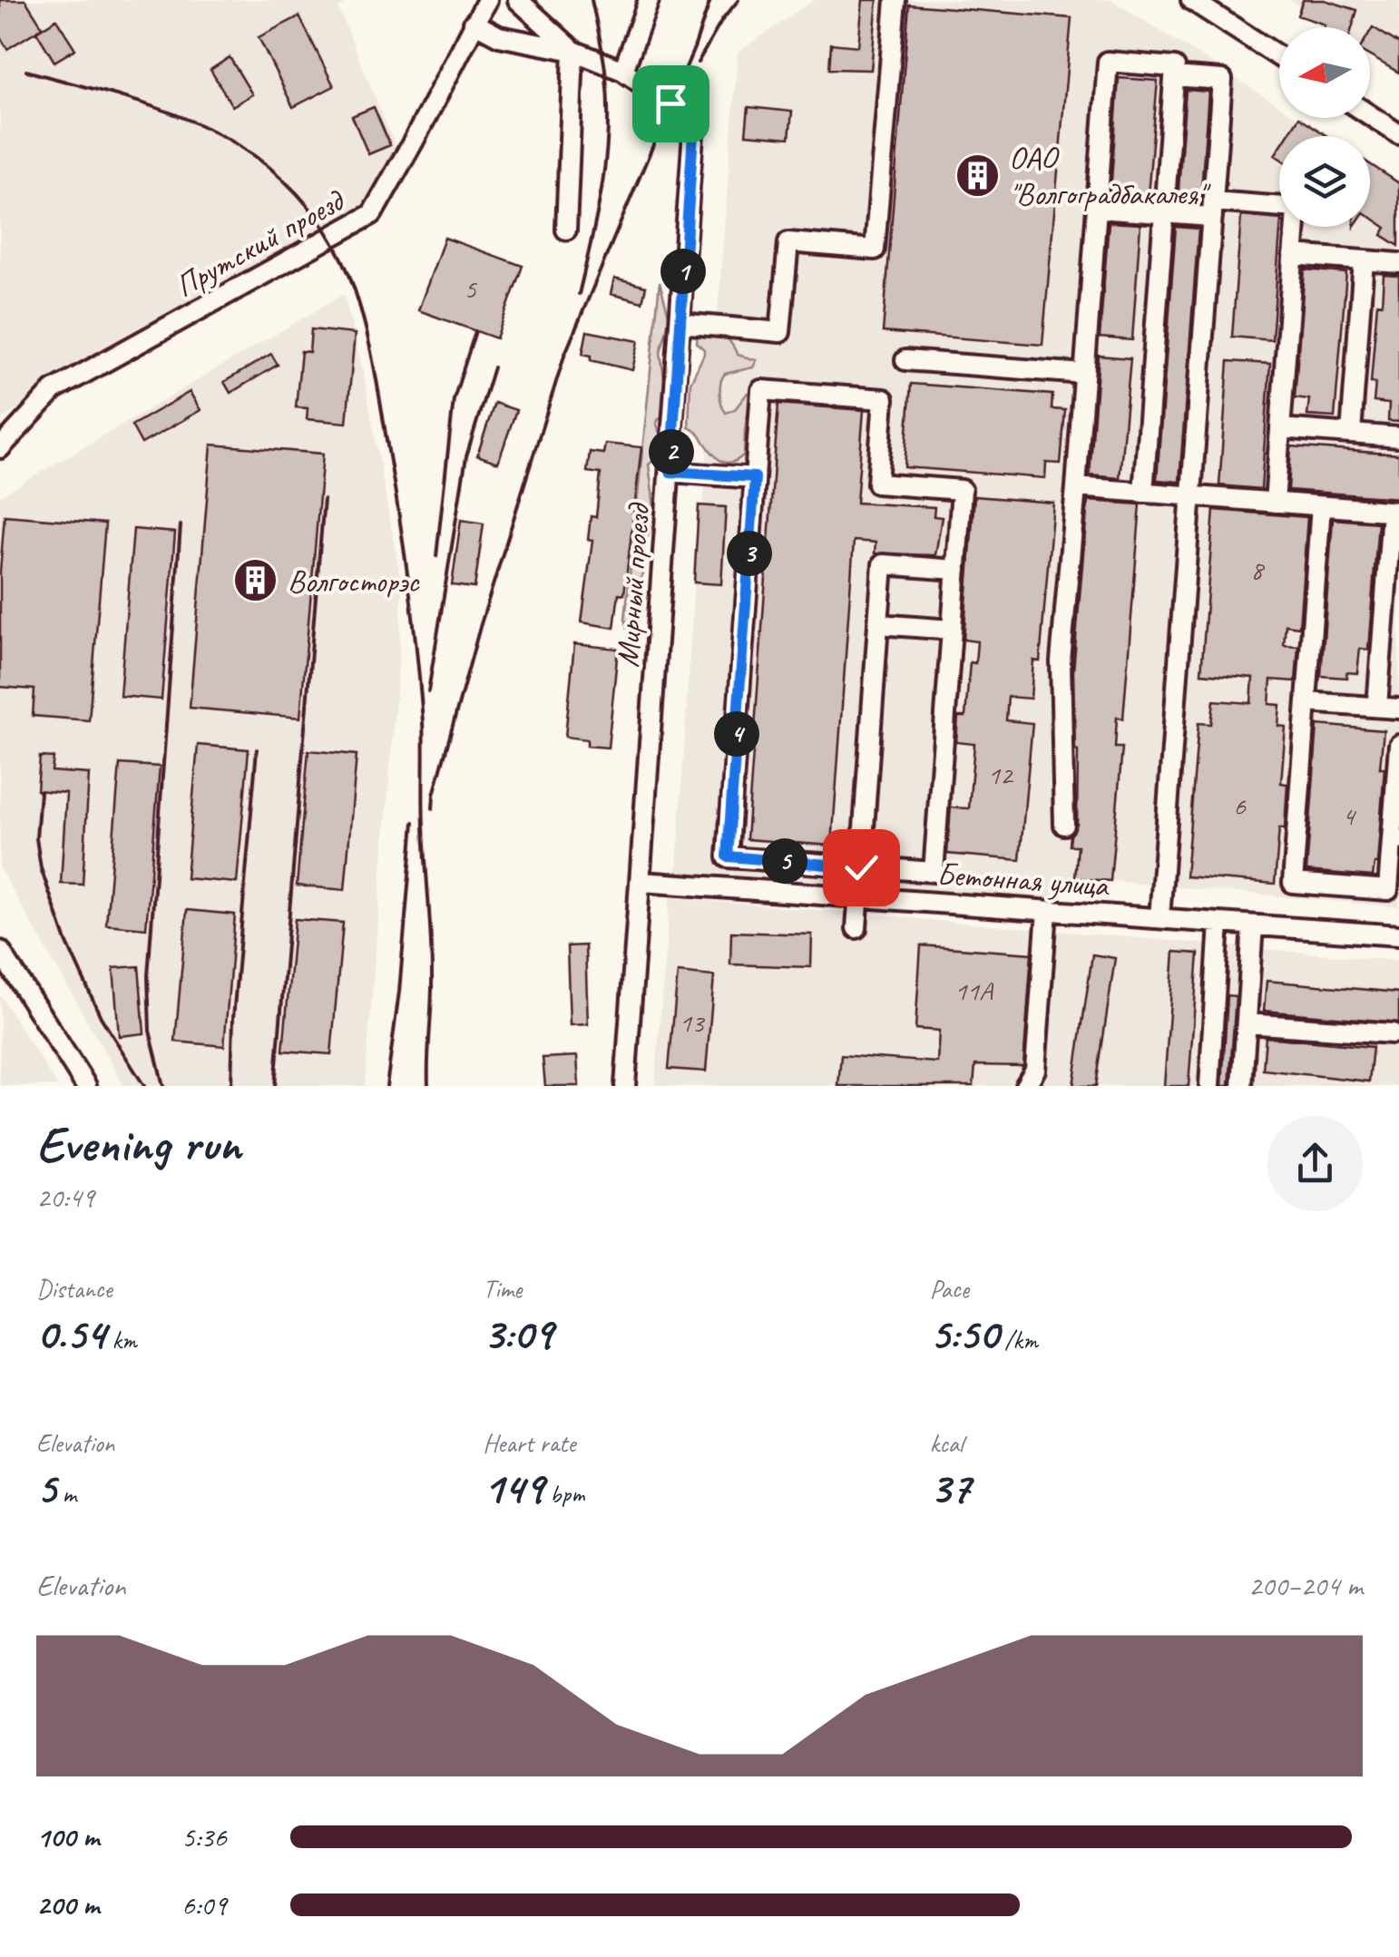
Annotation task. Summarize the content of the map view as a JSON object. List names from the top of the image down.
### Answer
{
  "streets": {
    "street": ["Прутский проезд", "Мирный проезд", "Бетонная улица"]
  },
  "crossings": [
    ["Мирный проезд", "Бетонная улица"]
  ],
  "places": {
    "building": ["ОАО \"Волгоградбакалея\"", "Волгосторэс"]
  },
  "house_numbers": [
    "5",
    "8",
    "12",
    "6",
    "4",
    "11А",
    "13"
  ],
  "north": "left",
  "page": {
    "pins": [
      "1",
      "2",
      "3",
      "4",
      "5"
    ],
    "heading": ["Evening run", "20:49"],
    "stats": [
      ["Distance", "0.54 km"],
      ["Time", "3:09"],
      ["Pace", "5:50 /km"],
      ["Elevation", "5 m"],
      ["Heart rate", "149 bpm"],
      ["kcal", "37"]
    ],
    "chart": ["Elevation", "200–204 m"],
    "list": [
      {
        "name": "100 m",
        "note": "5:36"
      },
      {
        "name": "200 m",
        "note": "6:09"
      }
    ]
  }
}
